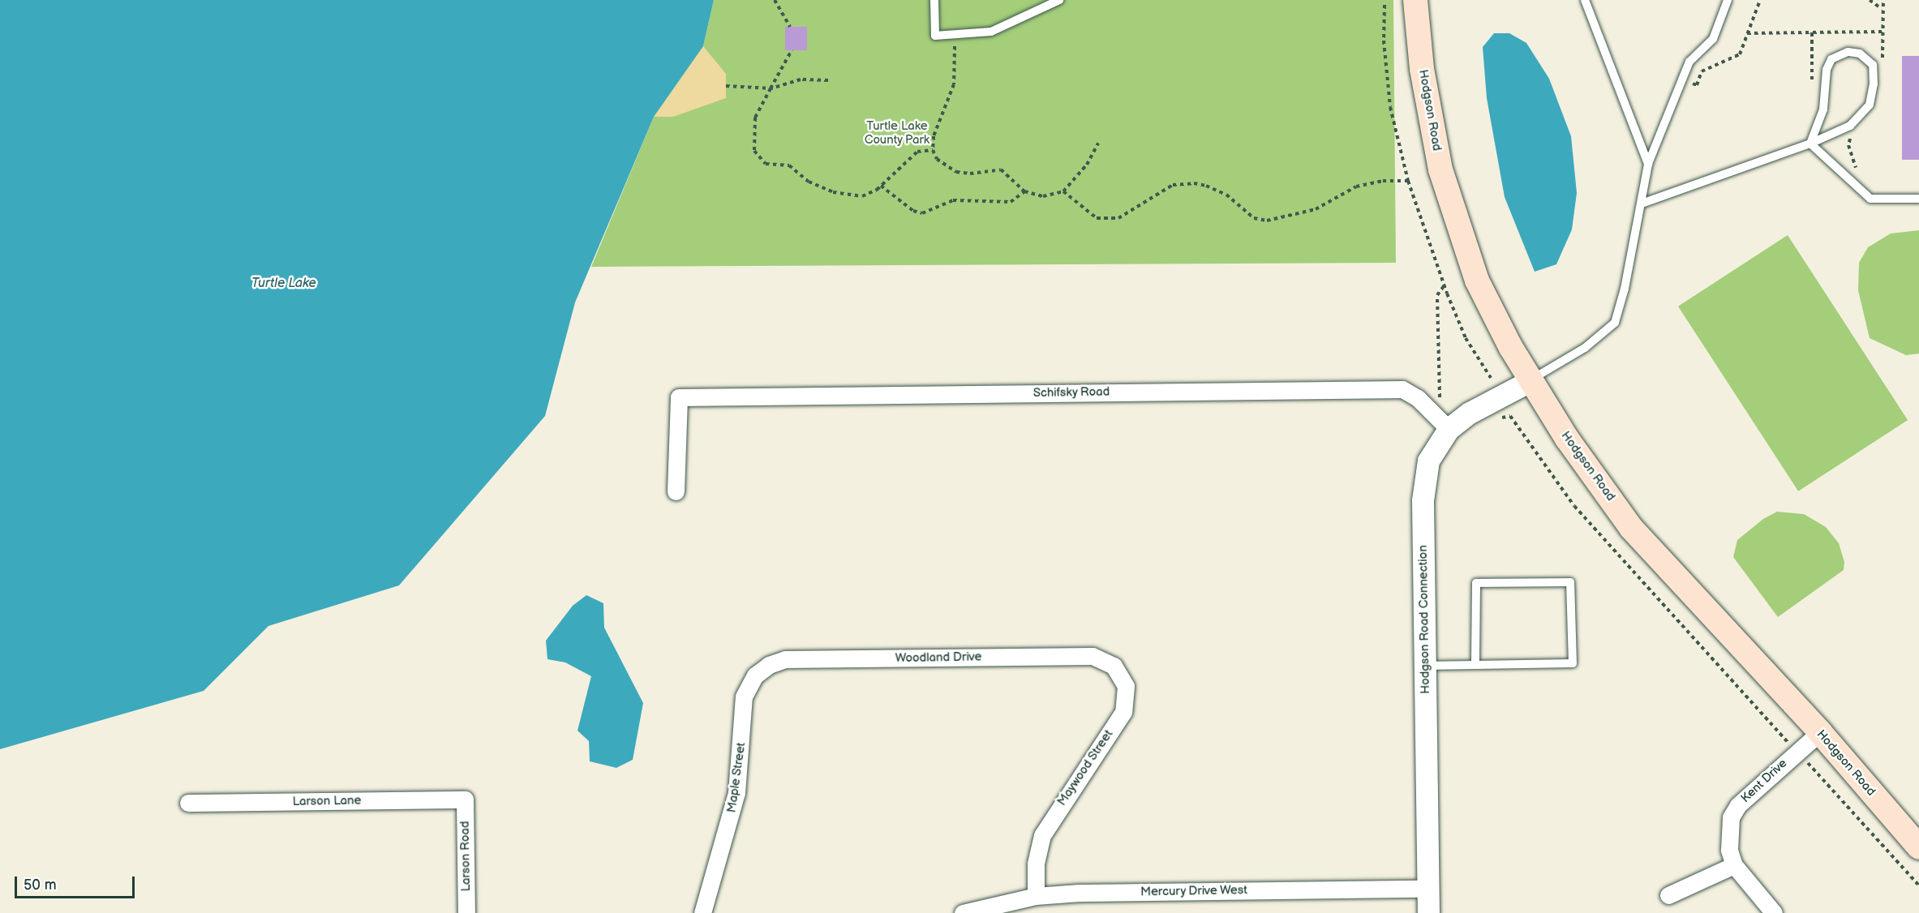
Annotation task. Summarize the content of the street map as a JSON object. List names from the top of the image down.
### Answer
{
  "streets": {
    "main road": ["Hodgson Road"],
    "street": [
      "Schifsky Road",
      "Hodgson Road Connection",
      "Woodland Drive",
      "Maywood Street",
      "Maple Street",
      "Kent Drive",
      "Larson Lane",
      "Larson Road",
      "Mercury Drive West"
    ]
  },
  "crossings": [
    ["Hodgson Road", "Hodgson Road Connection"],
    ["Hodgson Road", "Kent Drive"],
    ["Schifsky Road", "Hodgson Road Connection"],
    ["Hodgson Road Connection", "Mercury Drive West"],
    ["Woodland Drive", "Maywood Street"],
    ["Woodland Drive", "Maple Street"],
    ["Maywood Street", "Mercury Drive West"],
    ["Larson Lane", "Larson Road"]
  ],
  "water": ["Turtle Lake"],
  "parks": ["Turtle Lake County Park"],
  "scale_bar": "50 m"
}
